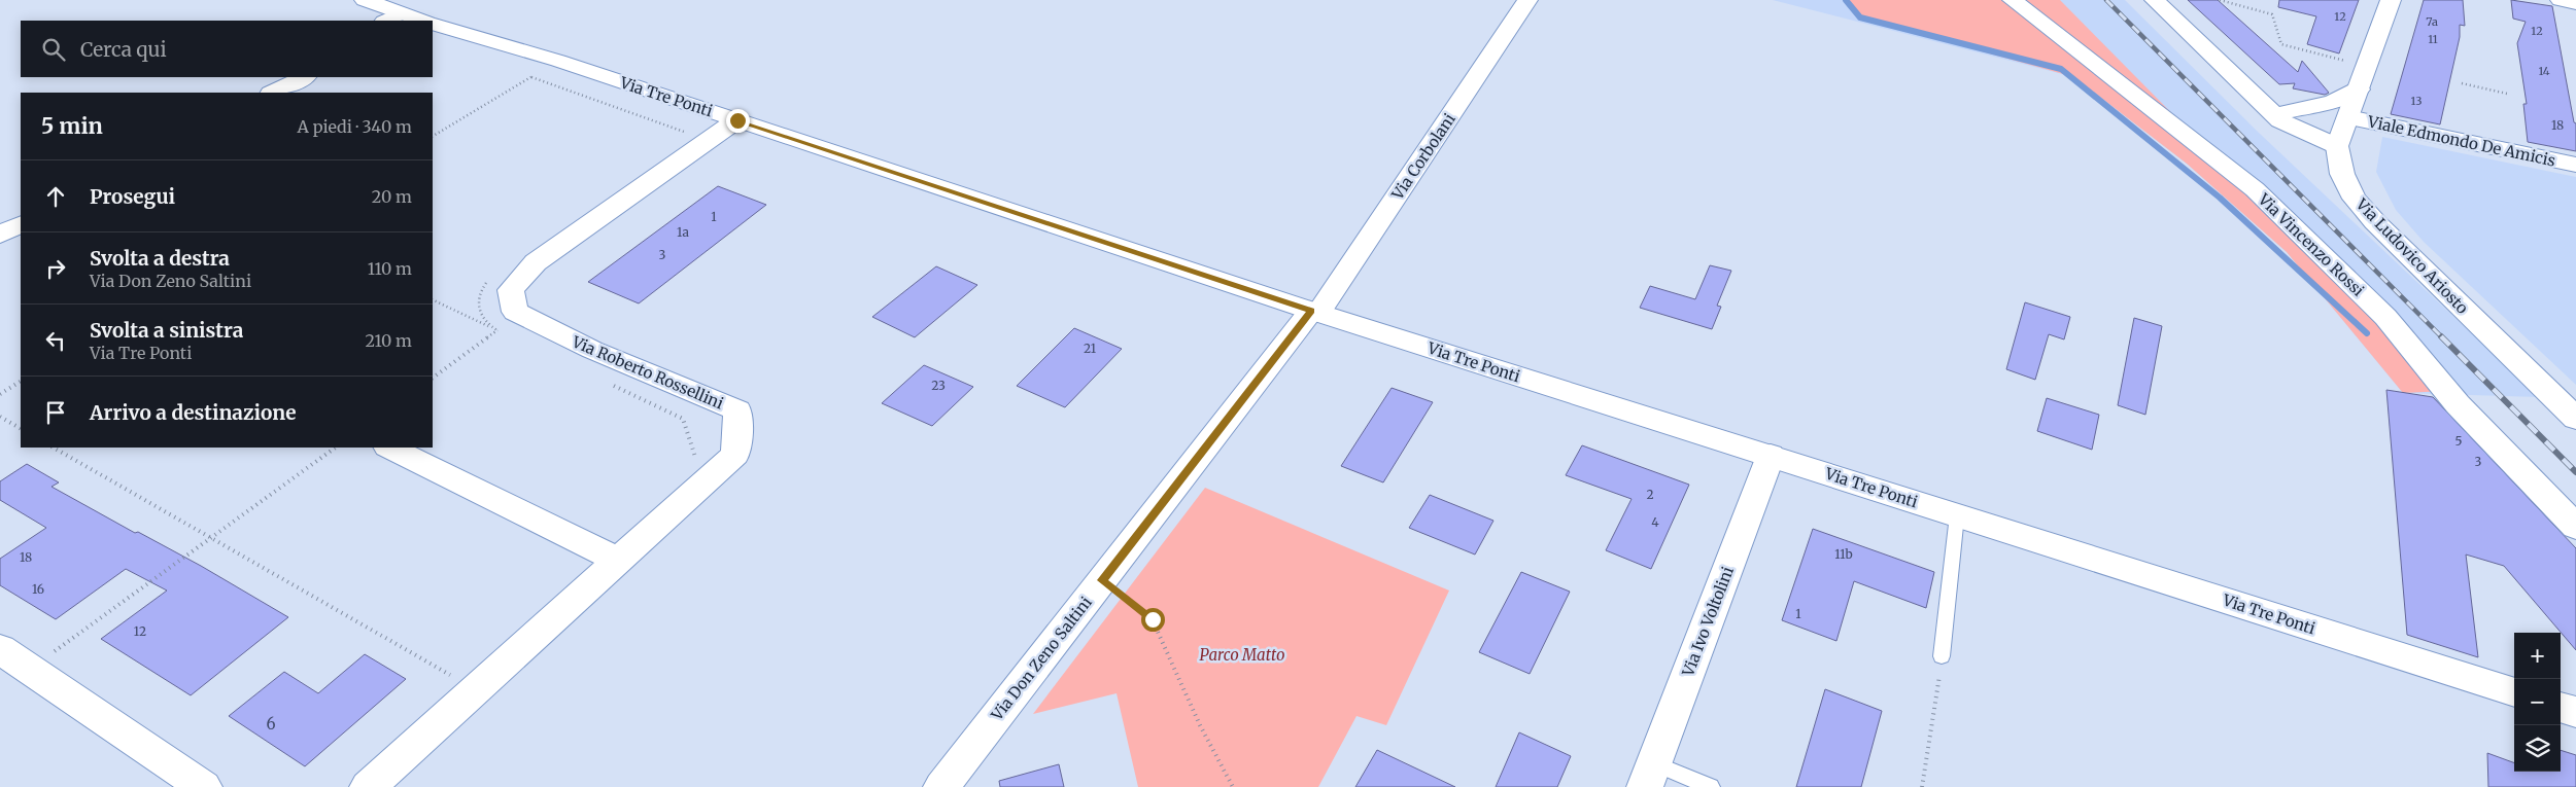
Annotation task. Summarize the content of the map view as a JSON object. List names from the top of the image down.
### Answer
{
  "streets": {
    "street": [
      "Via Tre Ponti",
      "Viale Edmondo De Amicis",
      "Via Corbolani",
      "Via Vincenzo Rossi",
      "Via Ludovico Ariosto",
      "Via Roberto Rossellini",
      "Via Ivo Voltolini",
      "Via Don Zeno Saltini"
    ]
  },
  "crossings": [
    ["Via Tre Ponti", "Via Corbolani"],
    ["Via Tre Ponti", "Via Roberto Rossellini"],
    ["Via Tre Ponti", "Via Ivo Voltolini"],
    ["Via Tre Ponti", "Via Don Zeno Saltini"],
    ["Viale Edmondo De Amicis", "Via Ludovico Ariosto"],
    ["Via Corbolani", "Via Don Zeno Saltini"]
  ],
  "parks": ["Parco Matto"],
  "house_numbers": [
    "12",
    "7a",
    "12",
    "11",
    "14",
    "13",
    "18",
    "1",
    "1a",
    "3",
    "21",
    "23",
    "5",
    "3",
    "2",
    "4",
    "11b",
    "18",
    "16",
    "1",
    "12",
    "6"
  ],
  "page": {
    "search": "Cerca qui",
    "heading": ["5 min", "A piedi · 340 m"],
    "list": [
      ["Prosegui", "20 m"],
      ["Svolta a destra", "Via Don Zeno Saltini", "110 m"],
      ["Svolta a sinistra", "Via Tre Ponti", "210 m"],
      "Arrivo a destinazione"
    ],
    "map_buttons": ["+", "−"]
  }
}
